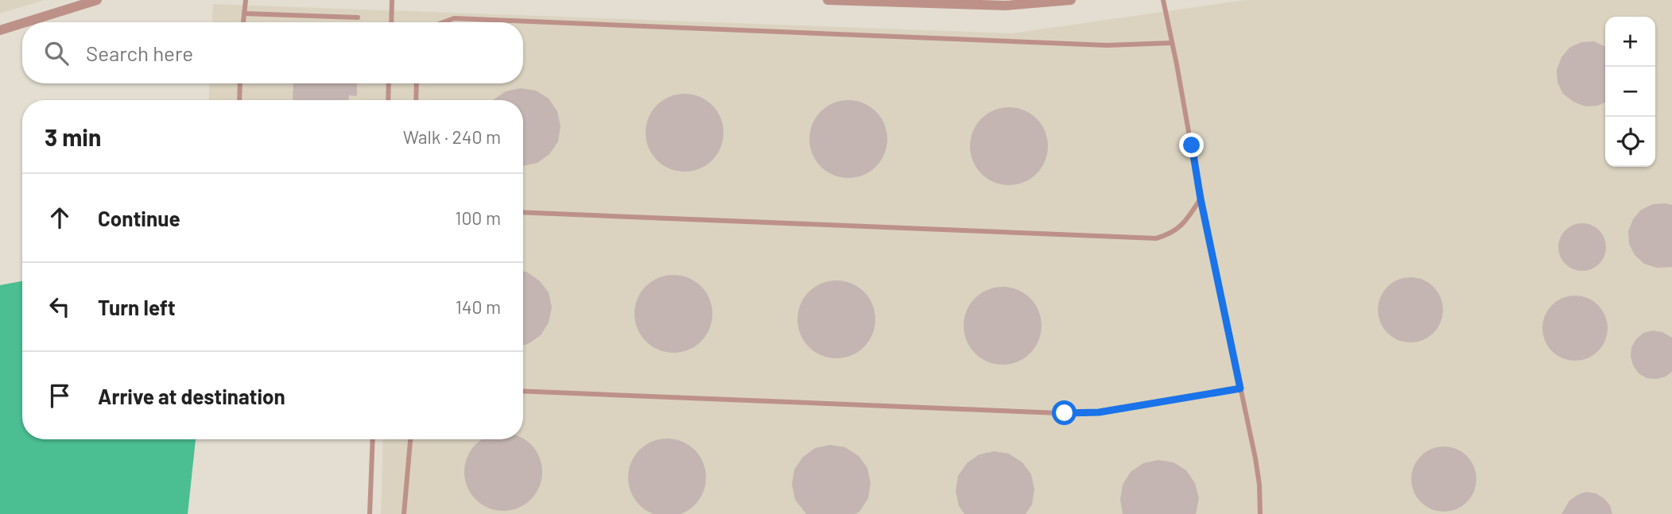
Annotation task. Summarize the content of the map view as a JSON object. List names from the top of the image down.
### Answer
{
  "page": {
    "map_buttons": ["+", "−"],
    "search": "Search here",
    "heading": ["3 min", "Walk · 240 m"],
    "list": [
      ["Continue", "100 m"],
      ["Turn left", "140 m"],
      "Arrive at destination"
    ]
  }
}
